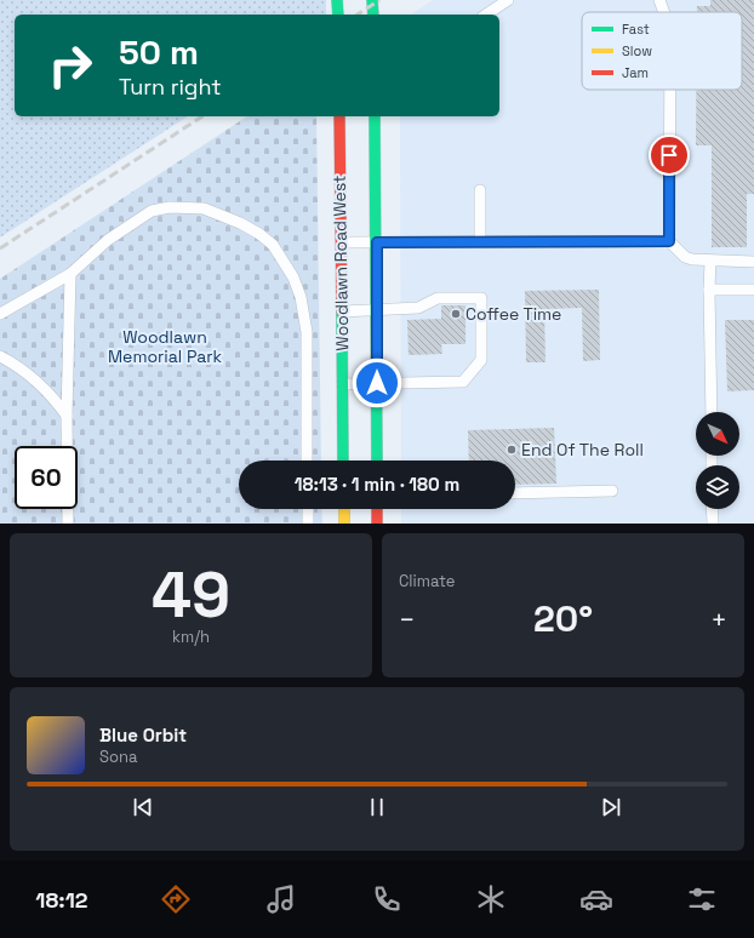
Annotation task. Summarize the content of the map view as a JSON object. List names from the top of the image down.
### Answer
{
  "streets": {
    "main road": ["Woodlawn Road West"]
  },
  "parks": ["Woodlawn Memorial Park"],
  "places": ["Coffee Time", "End Of The Roll"],
  "legend": ["Fast", "Slow", "Jam"],
  "north": "bottom right",
  "page": {
    "turn": ["50 m", "Turn right"],
    "limit": "60",
    "trip": "18:13 · 1 min · 180 m",
    "tile": [
      ["49", "km/h"],
      "Climate"
    ],
    "heat": ["−", "20°", "+"],
    "song": ["Blue Orbit", "Sona"],
    "tabs": "18:12"
  }
}
